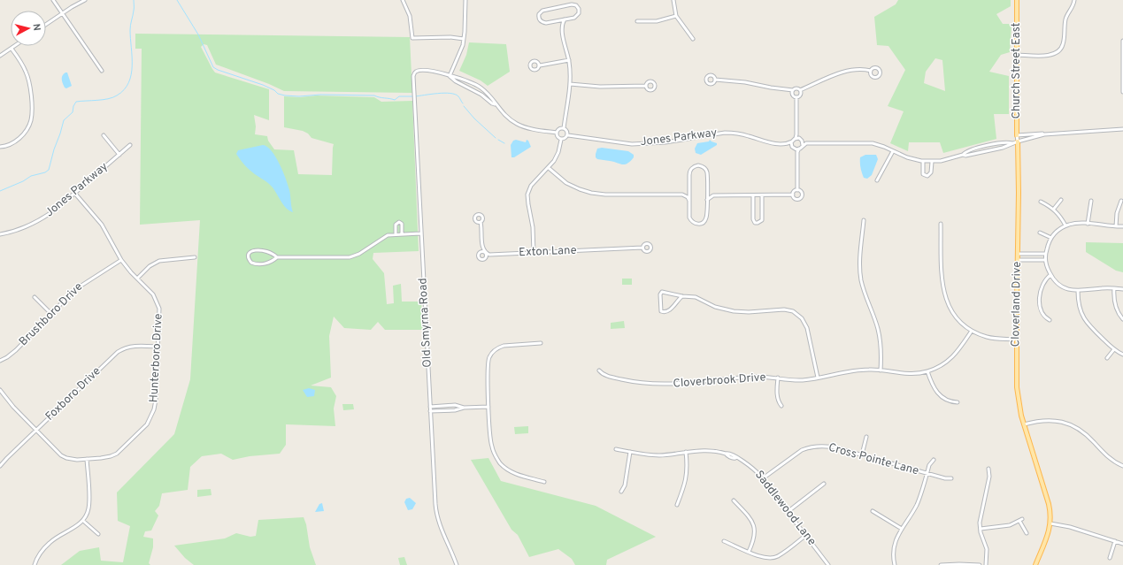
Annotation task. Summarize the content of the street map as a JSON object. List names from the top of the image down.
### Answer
{
  "streets": {
    "main road": ["Church Street East", "Cloverland Drive"],
    "street": [
      "Jones Parkway",
      "Exton Lane",
      "Brushboro Drive",
      "Old Smyrna Road",
      "Hunterboro Drive",
      "Cloverbrook Drive",
      "Foxboro Drive",
      "Cross Pointe Lane",
      "Saddlewood Lane"
    ]
  },
  "crossings": [
    ["Church Street East", "Cloverland Drive"],
    ["Jones Parkway", "Hunterboro Drive"],
    ["Brushboro Drive", "Hunterboro Drive"],
    ["Hunterboro Drive", "Foxboro Drive"],
    ["Cross Pointe Lane", "Saddlewood Lane"]
  ],
  "north": "right"
}
